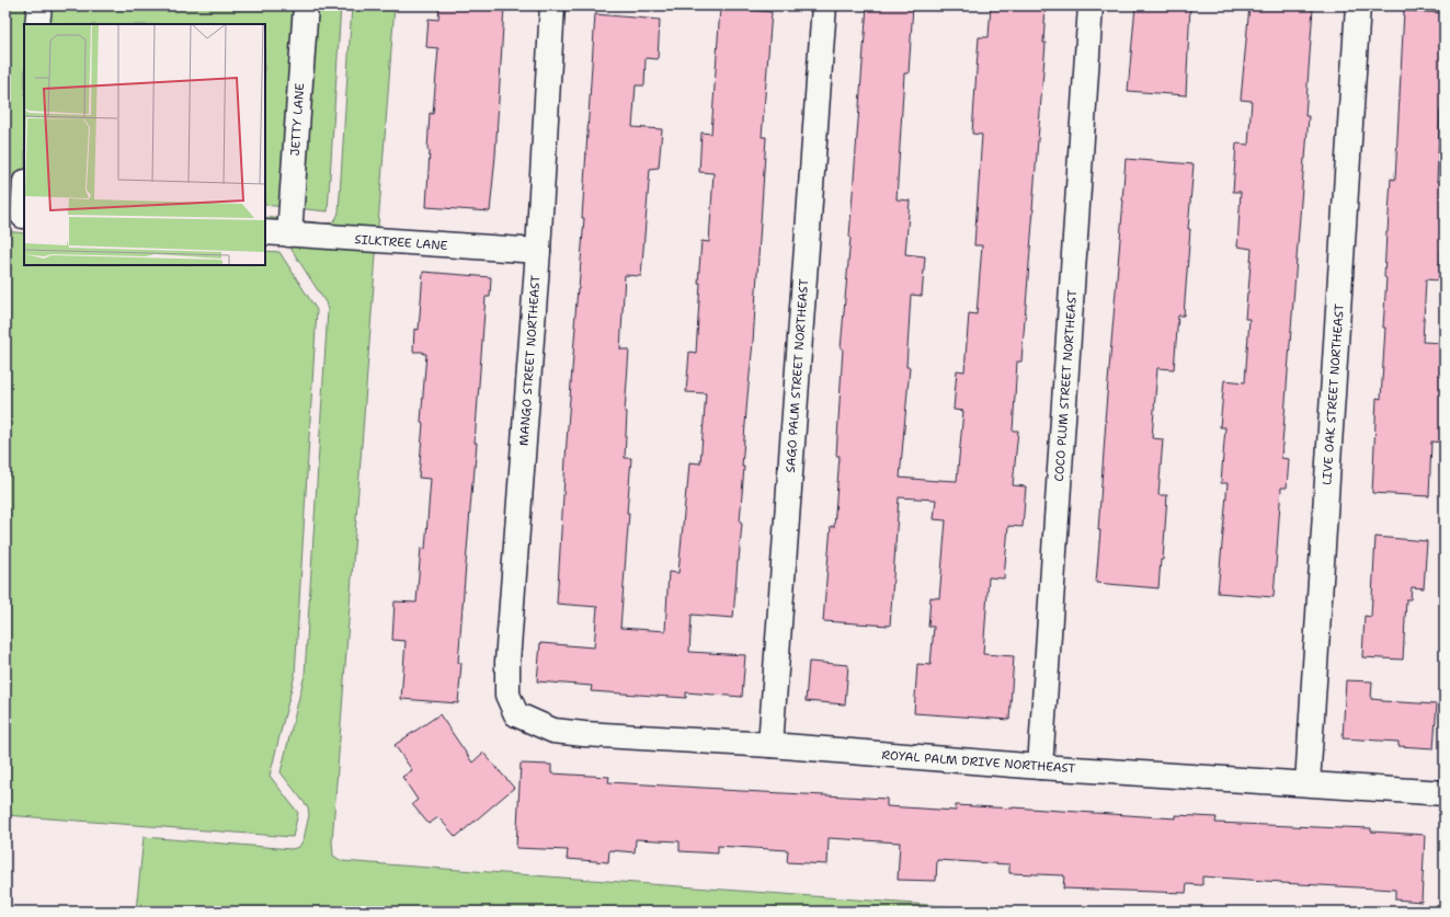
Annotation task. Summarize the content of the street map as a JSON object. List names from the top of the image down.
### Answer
{
  "streets": {
    "street": [
      "JETTY LANE",
      "SILKTREE LANE",
      "MANGO STREET NORTHEAST",
      "SAGO PALM STREET NORTHEAST",
      "COCO PLUM STREET NORTHEAST",
      "LIVE OAK STREET NORTHEAST",
      "ROYAL PALM DRIVE NORTHEAST"
    ]
  },
  "crossings": [
    ["JETTY LANE", "SILKTREE LANE"],
    ["SILKTREE LANE", "MANGO STREET NORTHEAST"],
    ["MANGO STREET NORTHEAST", "ROYAL PALM DRIVE NORTHEAST"],
    ["SAGO PALM STREET NORTHEAST", "ROYAL PALM DRIVE NORTHEAST"],
    ["COCO PLUM STREET NORTHEAST", "ROYAL PALM DRIVE NORTHEAST"],
    ["LIVE OAK STREET NORTHEAST", "ROYAL PALM DRIVE NORTHEAST"]
  ]
}
